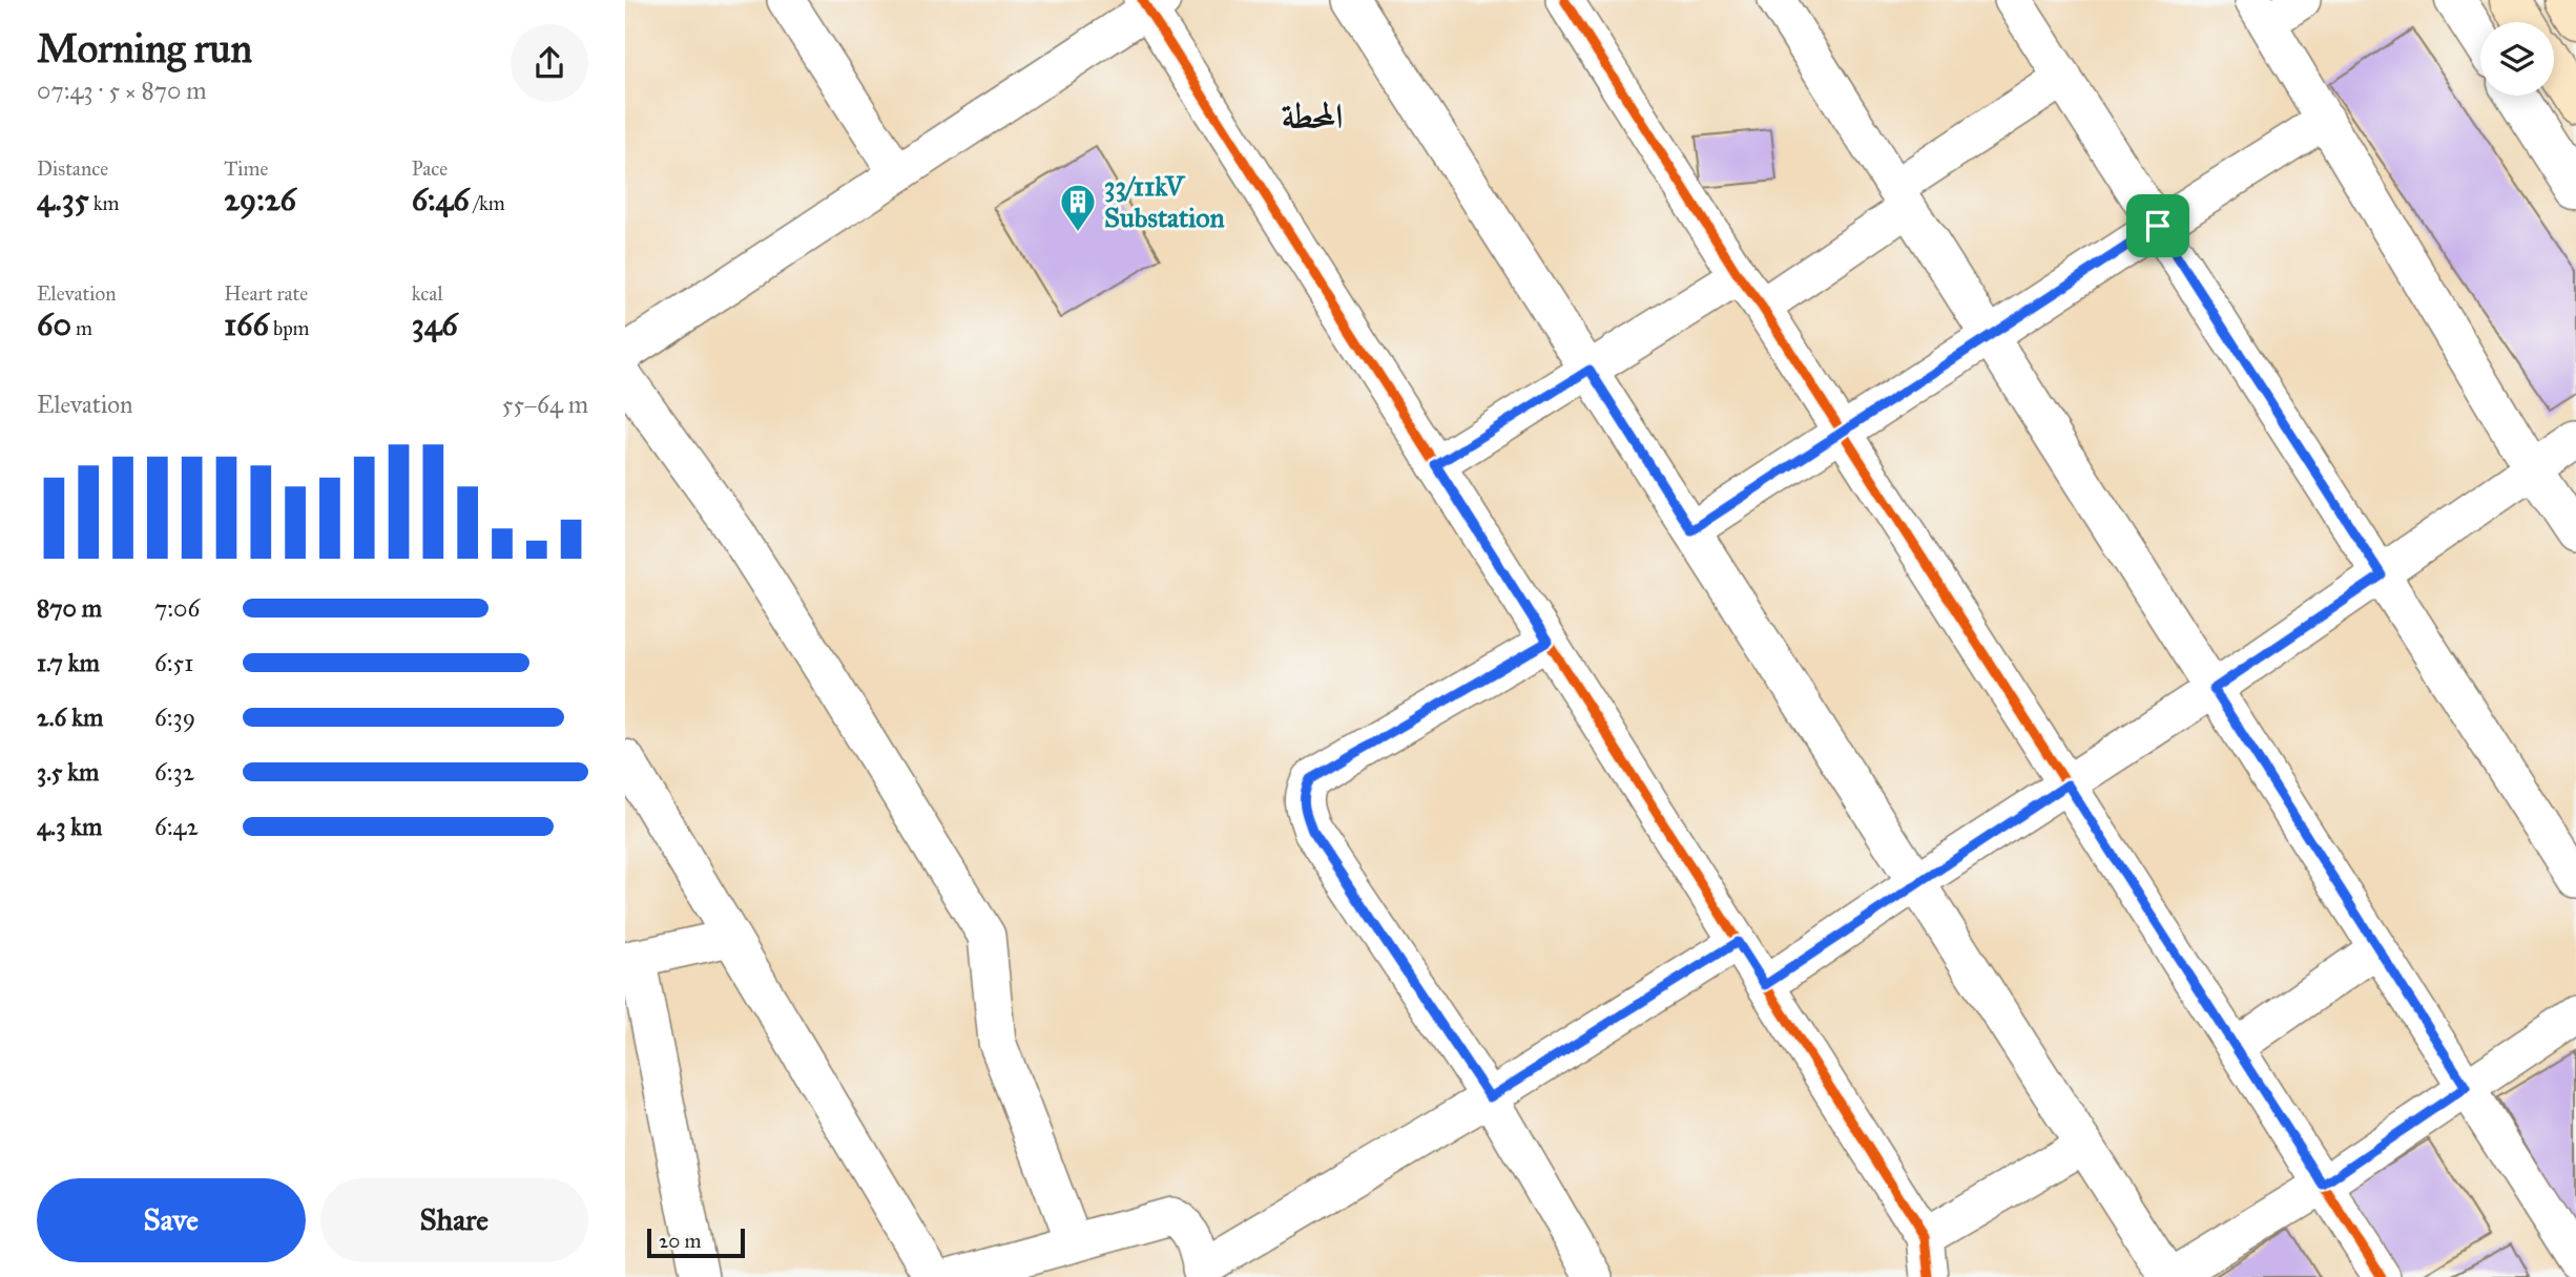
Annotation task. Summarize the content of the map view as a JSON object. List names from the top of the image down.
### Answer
{
  "districts": ["المحطة"],
  "places": {
    "building": ["33/11kV Substation"]
  },
  "scale_bar": "20 m",
  "page": {
    "heading": ["Morning run", "07:43 · 5 × 870 m"],
    "stats": [
      ["Distance", "4.35 km"],
      ["Time", "29:26"],
      ["Pace", "6:46 /km"],
      ["Elevation", "60 m"],
      ["Heart rate", "166 bpm"],
      ["kcal", "346"]
    ],
    "chart": ["Elevation", "55–64 m"],
    "list": [
      {
        "name": "870 m",
        "note": "7:06"
      },
      {
        "name": "1.7 km",
        "note": "6:51"
      },
      {
        "name": "2.6 km",
        "note": "6:39"
      },
      {
        "name": "3.5 km",
        "note": "6:32"
      },
      {
        "name": "4.3 km",
        "note": "6:42"
      }
    ],
    "buttons": ["Save", "Share"],
    "scale": "20 m"
  }
}
